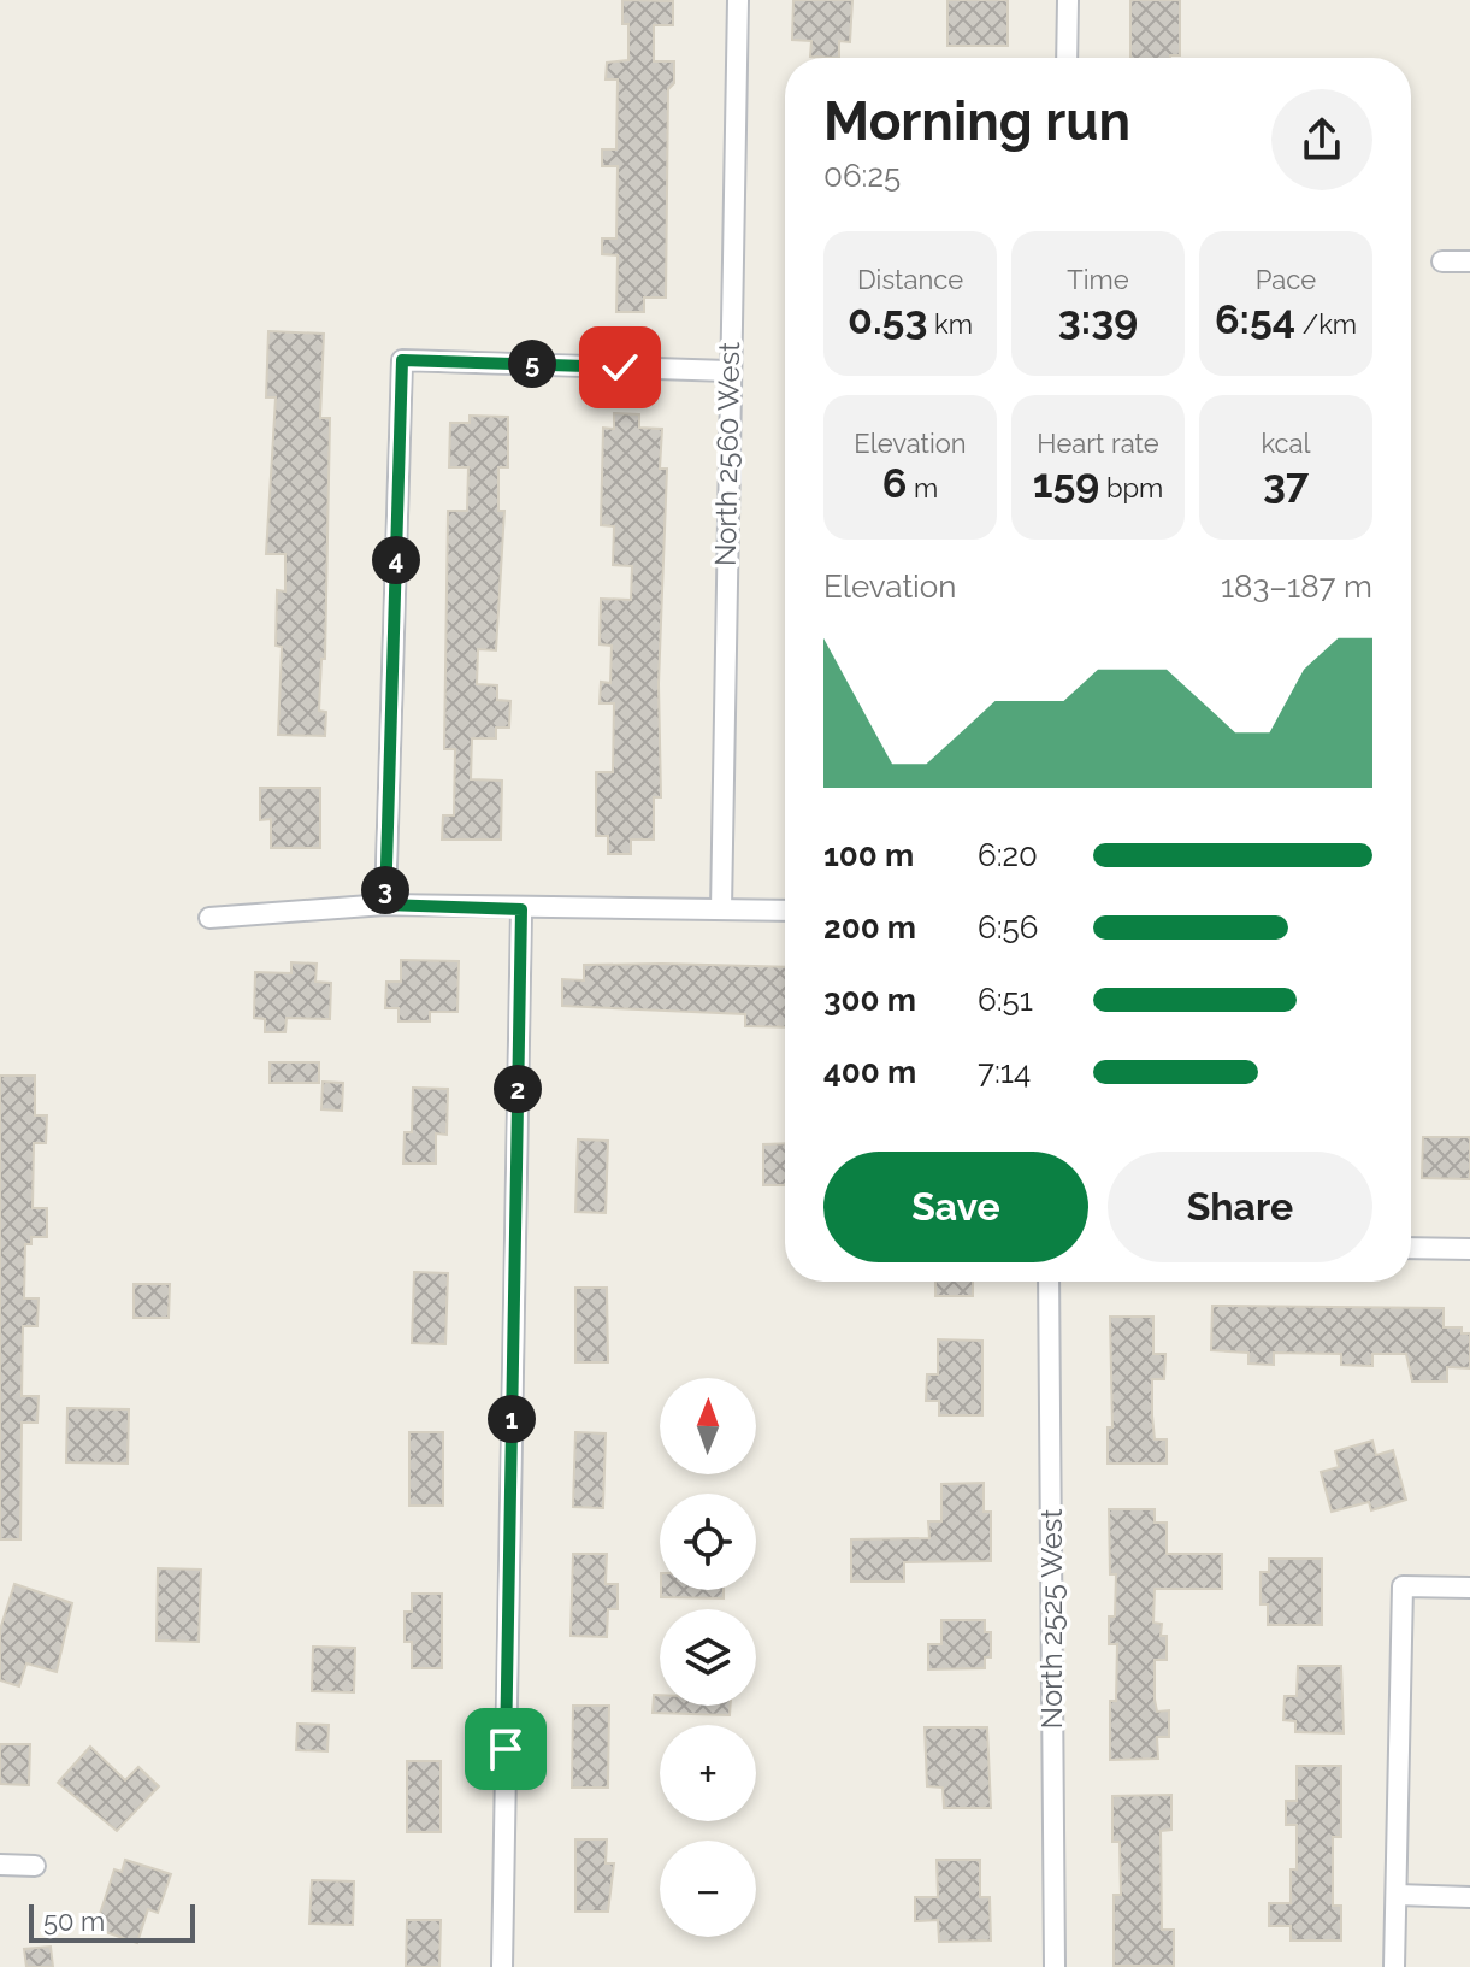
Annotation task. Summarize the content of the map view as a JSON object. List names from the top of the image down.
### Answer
{
  "streets": {
    "street": ["North 2560 West", "North 2525 West"]
  },
  "scale_bar": "50 m",
  "north": "top",
  "page": {
    "heading": ["Morning run", "06:25"],
    "stats": [
      ["Distance", "0.53 km"],
      ["Time", "3:39"],
      ["Pace", "6:54 /km"],
      ["Elevation", "6 m"],
      ["Heart rate", "159 bpm"],
      ["kcal", "37"]
    ],
    "pins": [
      "5",
      "4",
      "3",
      "2",
      "1"
    ],
    "chart": ["Elevation", "183–187 m"],
    "list": [
      {
        "name": "100 m",
        "note": "6:20"
      },
      {
        "name": "200 m",
        "note": "6:56"
      },
      {
        "name": "300 m",
        "note": "6:51"
      },
      {
        "name": "400 m",
        "note": "7:14"
      }
    ],
    "buttons": ["Save", "Share"],
    "map_buttons": ["+", "−"],
    "scale": "50 m"
  }
}
